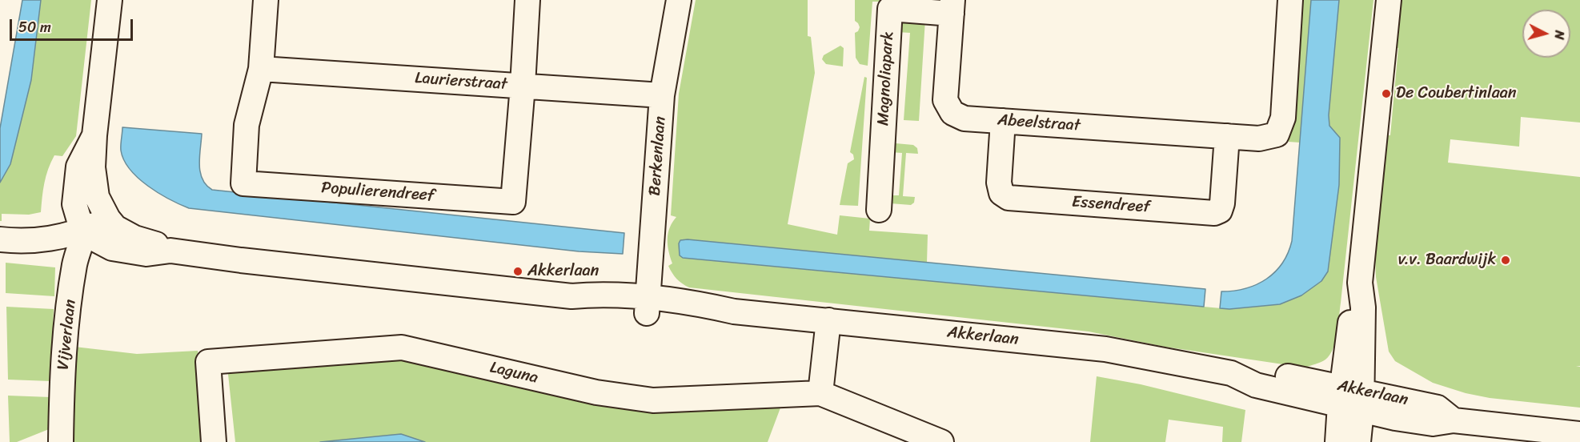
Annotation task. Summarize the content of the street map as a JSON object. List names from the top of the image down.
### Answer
{
  "streets": {
    "street": [
      "Magnoliapark",
      "Laurierstraat",
      "Abeelstraat",
      "Berkenlaan",
      "Populierendreef",
      "Essendreef",
      "Vijverlaan",
      "Akkerlaan",
      "Laguna"
    ]
  },
  "crossings": [
    ["Magnoliapark", "Abeelstraat"],
    ["Laurierstraat", "Berkenlaan"],
    ["Laurierstraat", "Populierendreef"],
    ["Abeelstraat", "Essendreef"],
    ["Berkenlaan", "Akkerlaan"],
    ["Vijverlaan", "Akkerlaan"]
  ],
  "places": ["De Coubertinlaan", "v.v. Baardwijk", "Akkerlaan"],
  "scale_bar": "50 m",
  "north": "right"
}
